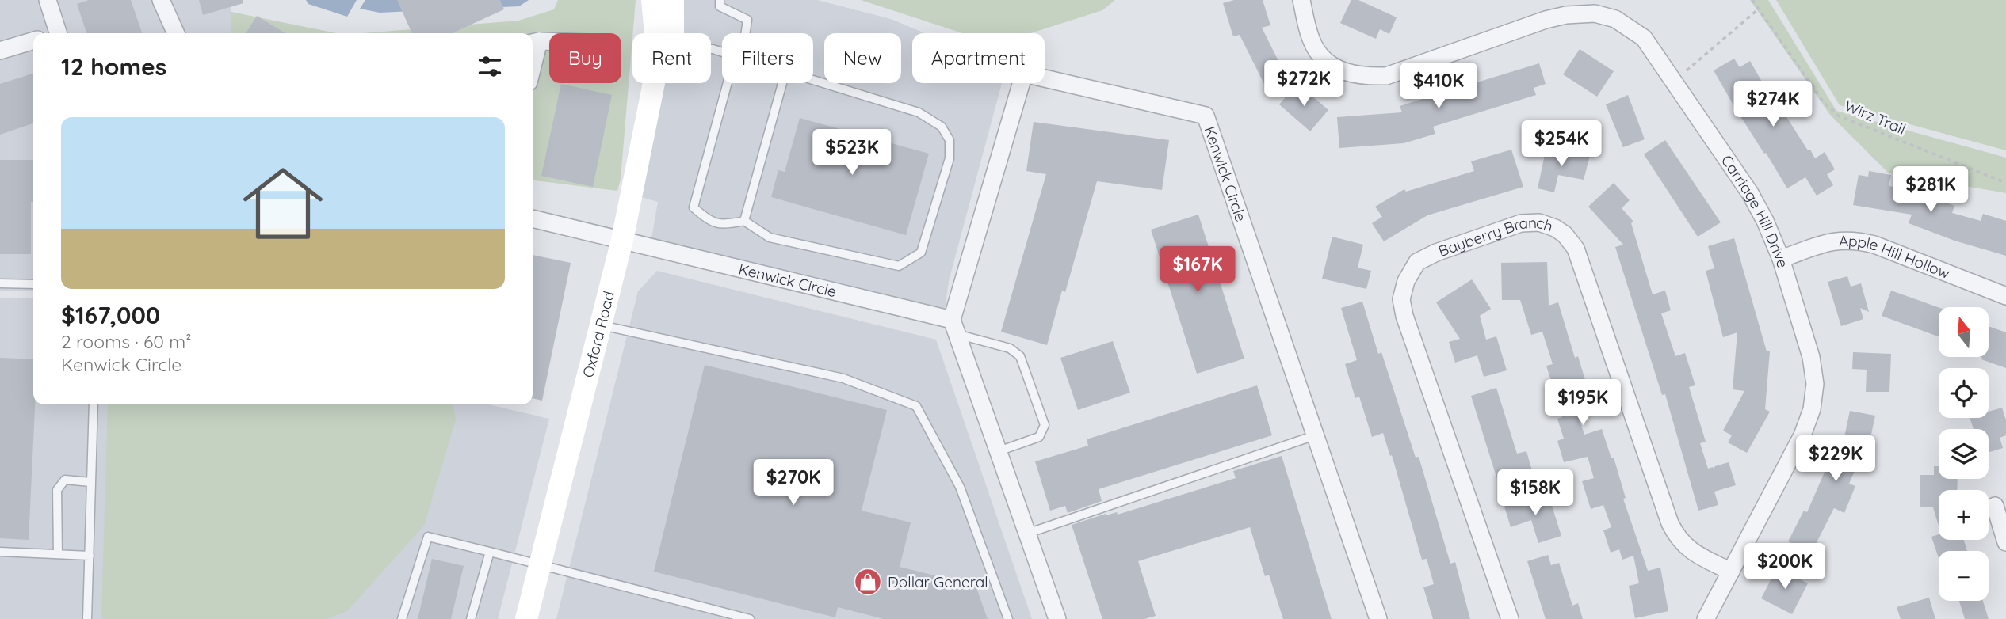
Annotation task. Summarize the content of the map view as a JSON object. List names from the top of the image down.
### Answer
{
  "streets": {
    "street": [
      "Kenwick Circle",
      "Carriage Hill Drive",
      "Bayberry Branch",
      "Apple Hill Hollow",
      "Oxford Road"
    ],
    "path": ["Wirz Trail"]
  },
  "crossings": [
    ["Kenwick Circle", "Oxford Road"],
    ["Carriage Hill Drive", "Bayberry Branch"],
    ["Carriage Hill Drive", "Apple Hill Hollow"]
  ],
  "places": {
    "shop": ["Dollar General"]
  },
  "north": "top",
  "page": {
    "chip": [
      "Buy",
      "Rent",
      "Filters",
      "New",
      "Apartment"
    ],
    "heading": "12 homes",
    "price": [
      "$272K",
      "$410K",
      "$274K",
      "$254K",
      "$523K",
      "$281K",
      "$167K",
      "$195K",
      "$229K",
      "$270K",
      "$158K",
      "$200K"
    ],
    "list": [
      {
        "name": "$167,000",
        "note": "2 rooms · 60 m² · Kenwick Circle"
      }
    ],
    "map_buttons": ["+", "−"]
  }
}
